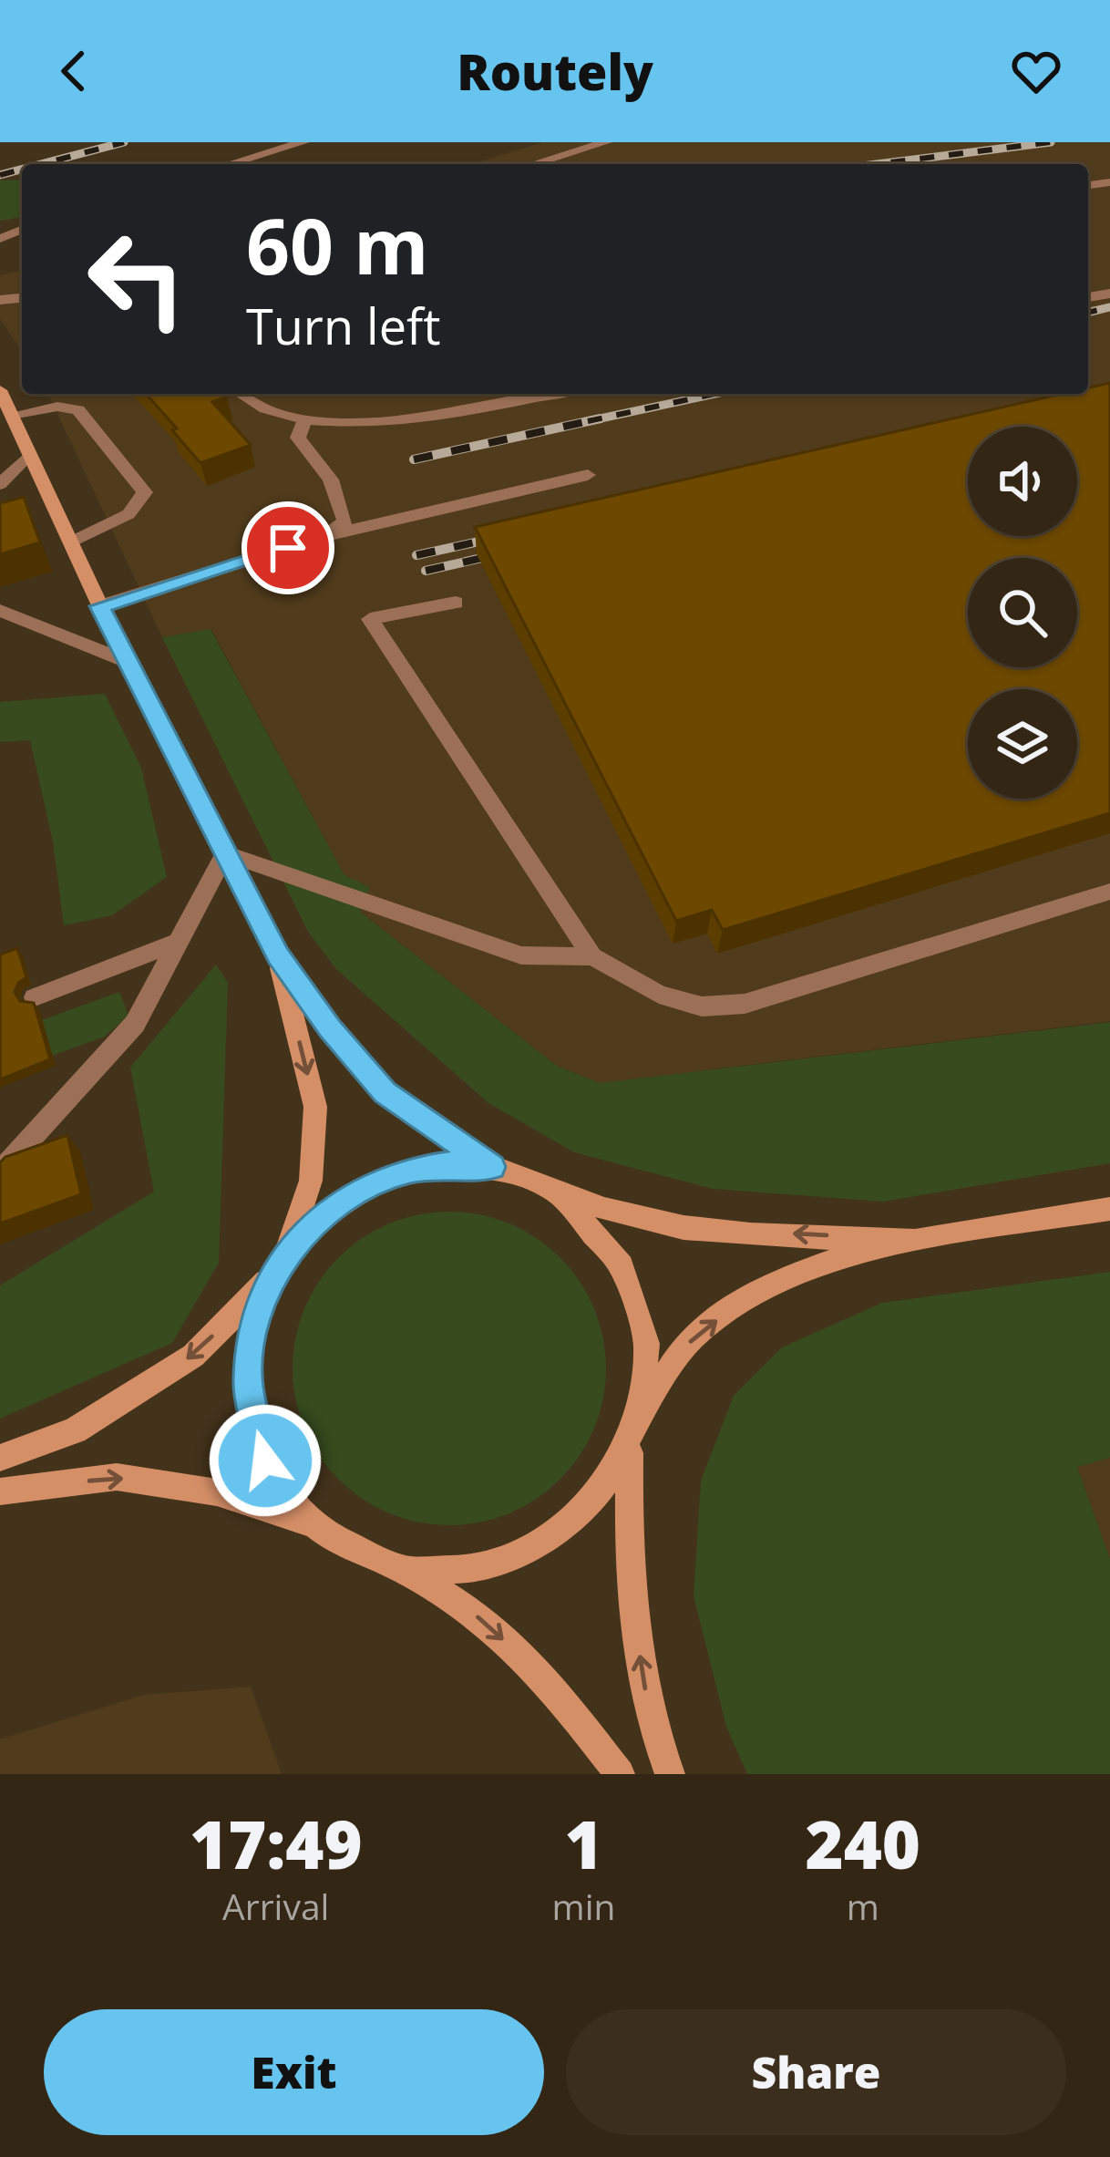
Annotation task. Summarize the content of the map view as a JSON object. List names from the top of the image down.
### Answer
{
  "page": {
    "header": "Routely",
    "turn": ["60 m", "Turn left"],
    "eta": [
      "17:49",
      "Arrival",
      "1",
      "min",
      "240",
      "m"
    ],
    "buttons": ["Exit", "Share"]
  }
}
